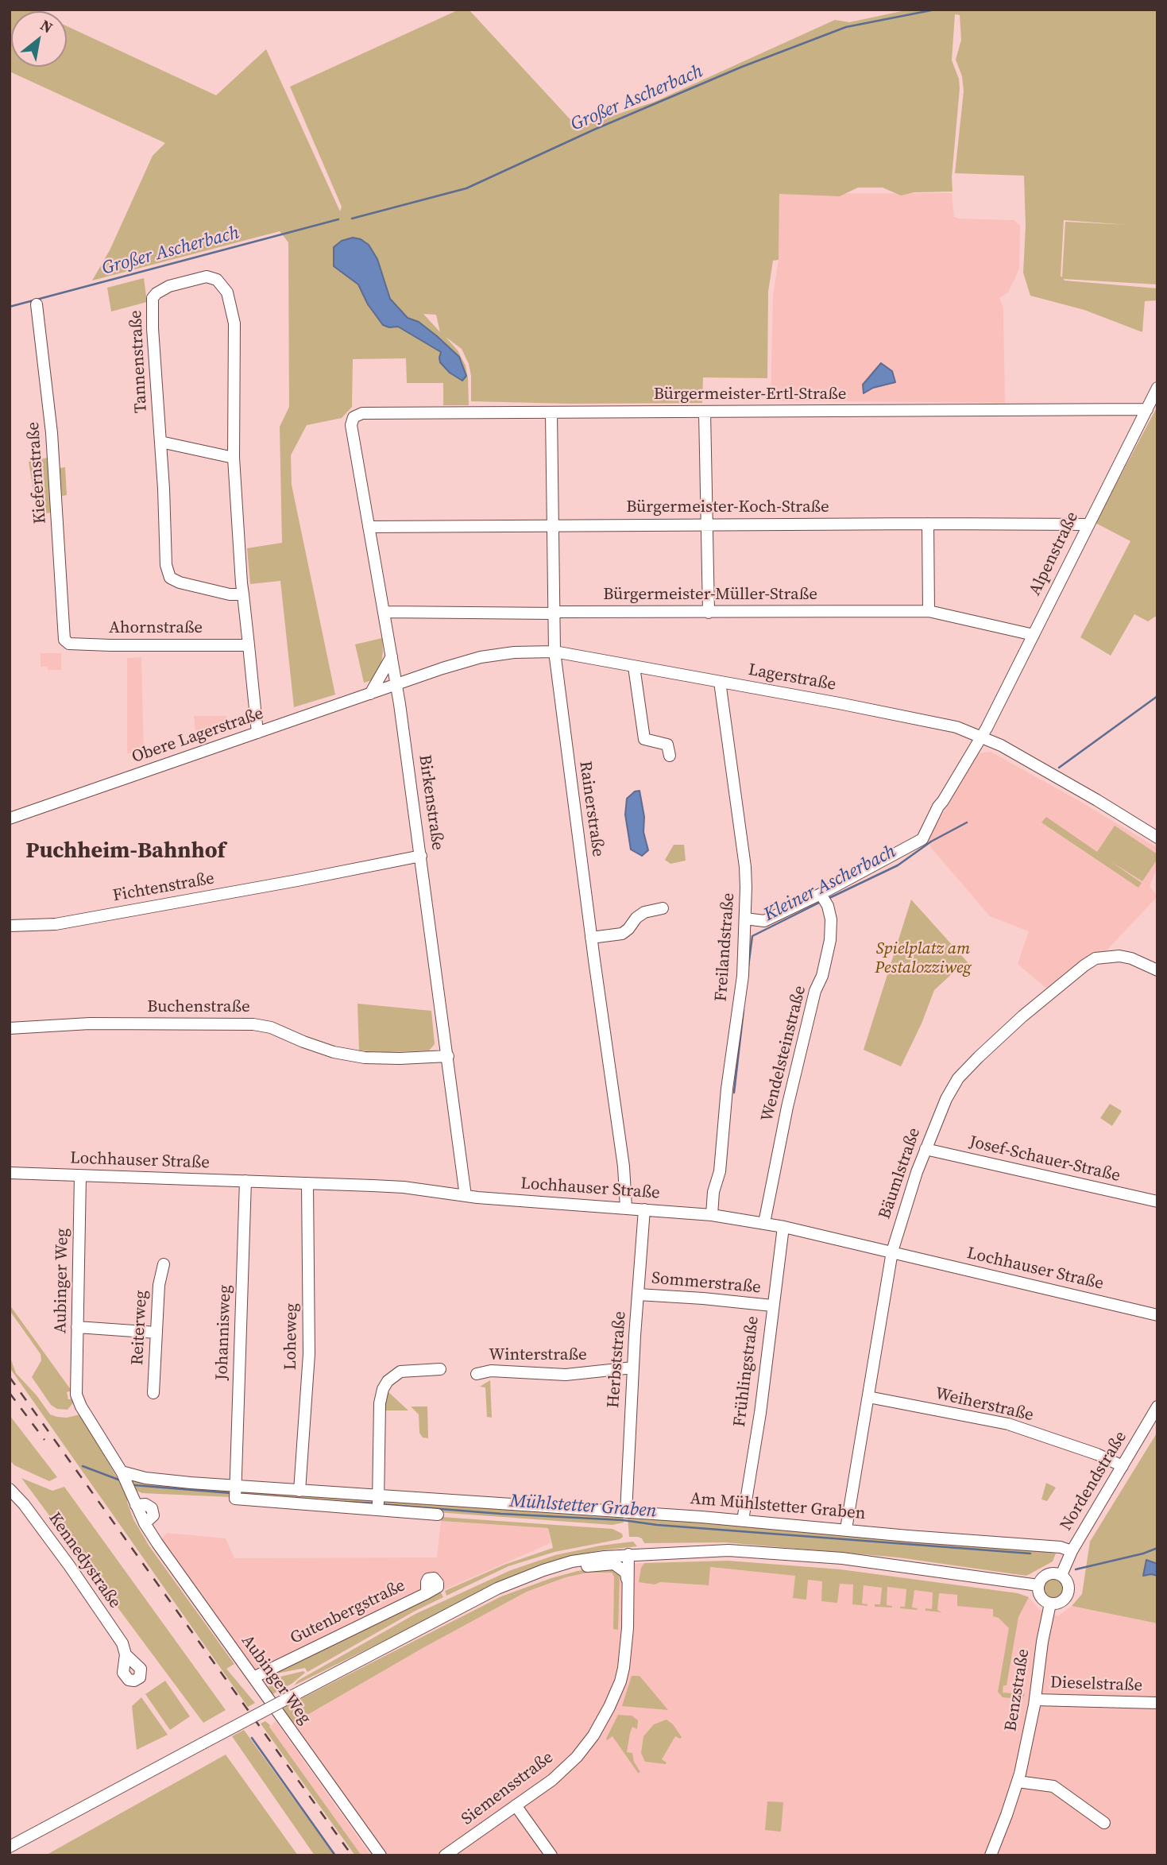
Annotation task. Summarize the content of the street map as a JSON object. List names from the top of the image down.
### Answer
{
  "streets": {
    "street": [
      "Tannenstraße",
      "Bürgermeister-Ertl-Straße",
      "Kiefernstraße",
      "Bürgermeister-Koch-Straße",
      "Alpenstraße",
      "Bürgermeister-Müller-Straße",
      "Ahornstraße",
      "Lagerstraße",
      "Obere Lagerstraße",
      "Birkenstraße",
      "Rainerstraße",
      "Fichtenstraße",
      "Freilandstraße",
      "Buchenstraße",
      "Wendelsteinstraße",
      "Josef-Schauer-Straße",
      "Lochhauser Straße",
      "Bäumlstraße",
      "Aubinger Weg",
      "Sommerstraße",
      "Reiterweg",
      "Johannisweg",
      "Loheweg",
      "Winterstraße",
      "Herbststraße",
      "Frühlingstraße",
      "Weiherstraße",
      "Nordendstraße",
      "Am Mühlstetter Graben",
      "Kennedystraße",
      "Gutenbergstraße",
      "Dieselstraße",
      "Benzstraße",
      "Siemensstraße"
    ]
  },
  "crossings": [
    ["Tannenstraße", "Ahornstraße"],
    ["Tannenstraße", "Obere Lagerstraße"],
    ["Bürgermeister-Ertl-Straße", "Alpenstraße"],
    ["Bürgermeister-Ertl-Straße", "Birkenstraße"],
    ["Bürgermeister-Ertl-Straße", "Rainerstraße"],
    ["Kiefernstraße", "Ahornstraße"],
    ["Bürgermeister-Koch-Straße", "Alpenstraße"],
    ["Bürgermeister-Koch-Straße", "Birkenstraße"],
    ["Bürgermeister-Koch-Straße", "Rainerstraße"],
    ["Alpenstraße", "Bürgermeister-Müller-Straße"],
    ["Alpenstraße", "Lagerstraße"],
    ["Alpenstraße", "Freilandstraße"],
    ["Alpenstraße", "Wendelsteinstraße"],
    ["Bürgermeister-Müller-Straße", "Birkenstraße"],
    ["Bürgermeister-Müller-Straße", "Rainerstraße"],
    ["Lagerstraße", "Obere Lagerstraße"],
    ["Lagerstraße", "Birkenstraße"],
    ["Lagerstraße", "Rainerstraße"],
    ["Lagerstraße", "Freilandstraße"],
    ["Obere Lagerstraße", "Birkenstraße"],
    ["Birkenstraße", "Fichtenstraße"],
    ["Birkenstraße", "Buchenstraße"],
    ["Birkenstraße", "Lochhauser Straße"],
    ["Rainerstraße", "Lochhauser Straße"],
    ["Freilandstraße", "Lochhauser Straße"],
    ["Wendelsteinstraße", "Lochhauser Straße"],
    ["Josef-Schauer-Straße", "Bäumlstraße"],
    ["Lochhauser Straße", "Bäumlstraße"],
    ["Lochhauser Straße", "Aubinger Weg"],
    ["Lochhauser Straße", "Johannisweg"],
    ["Lochhauser Straße", "Loheweg"],
    ["Lochhauser Straße", "Herbststraße"],
    ["Lochhauser Straße", "Frühlingstraße"],
    ["Bäumlstraße", "Weiherstraße"],
    ["Bäumlstraße", "Am Mühlstetter Graben"],
    ["Aubinger Weg", "Am Mühlstetter Graben"],
    ["Aubinger Weg", "Gutenbergstraße"],
    ["Sommerstraße", "Herbststraße"],
    ["Sommerstraße", "Frühlingstraße"],
    ["Johannisweg", "Am Mühlstetter Graben"],
    ["Loheweg", "Am Mühlstetter Graben"],
    ["Winterstraße", "Herbststraße"],
    ["Herbststraße", "Am Mühlstetter Graben"],
    ["Frühlingstraße", "Am Mühlstetter Graben"],
    ["Weiherstraße", "Nordendstraße"],
    ["Nordendstraße", "Am Mühlstetter Graben"],
    ["Nordendstraße", "Benzstraße"],
    ["Dieselstraße", "Benzstraße"]
  ],
  "districts": ["Puchheim-Bahnhof"],
  "water": ["Großer Ascherbach", "Kleiner Ascherbach", "Mühlstetter Graben"],
  "parks": ["Spielplatz am Pestalozziweg"],
  "north": "top right"
}
